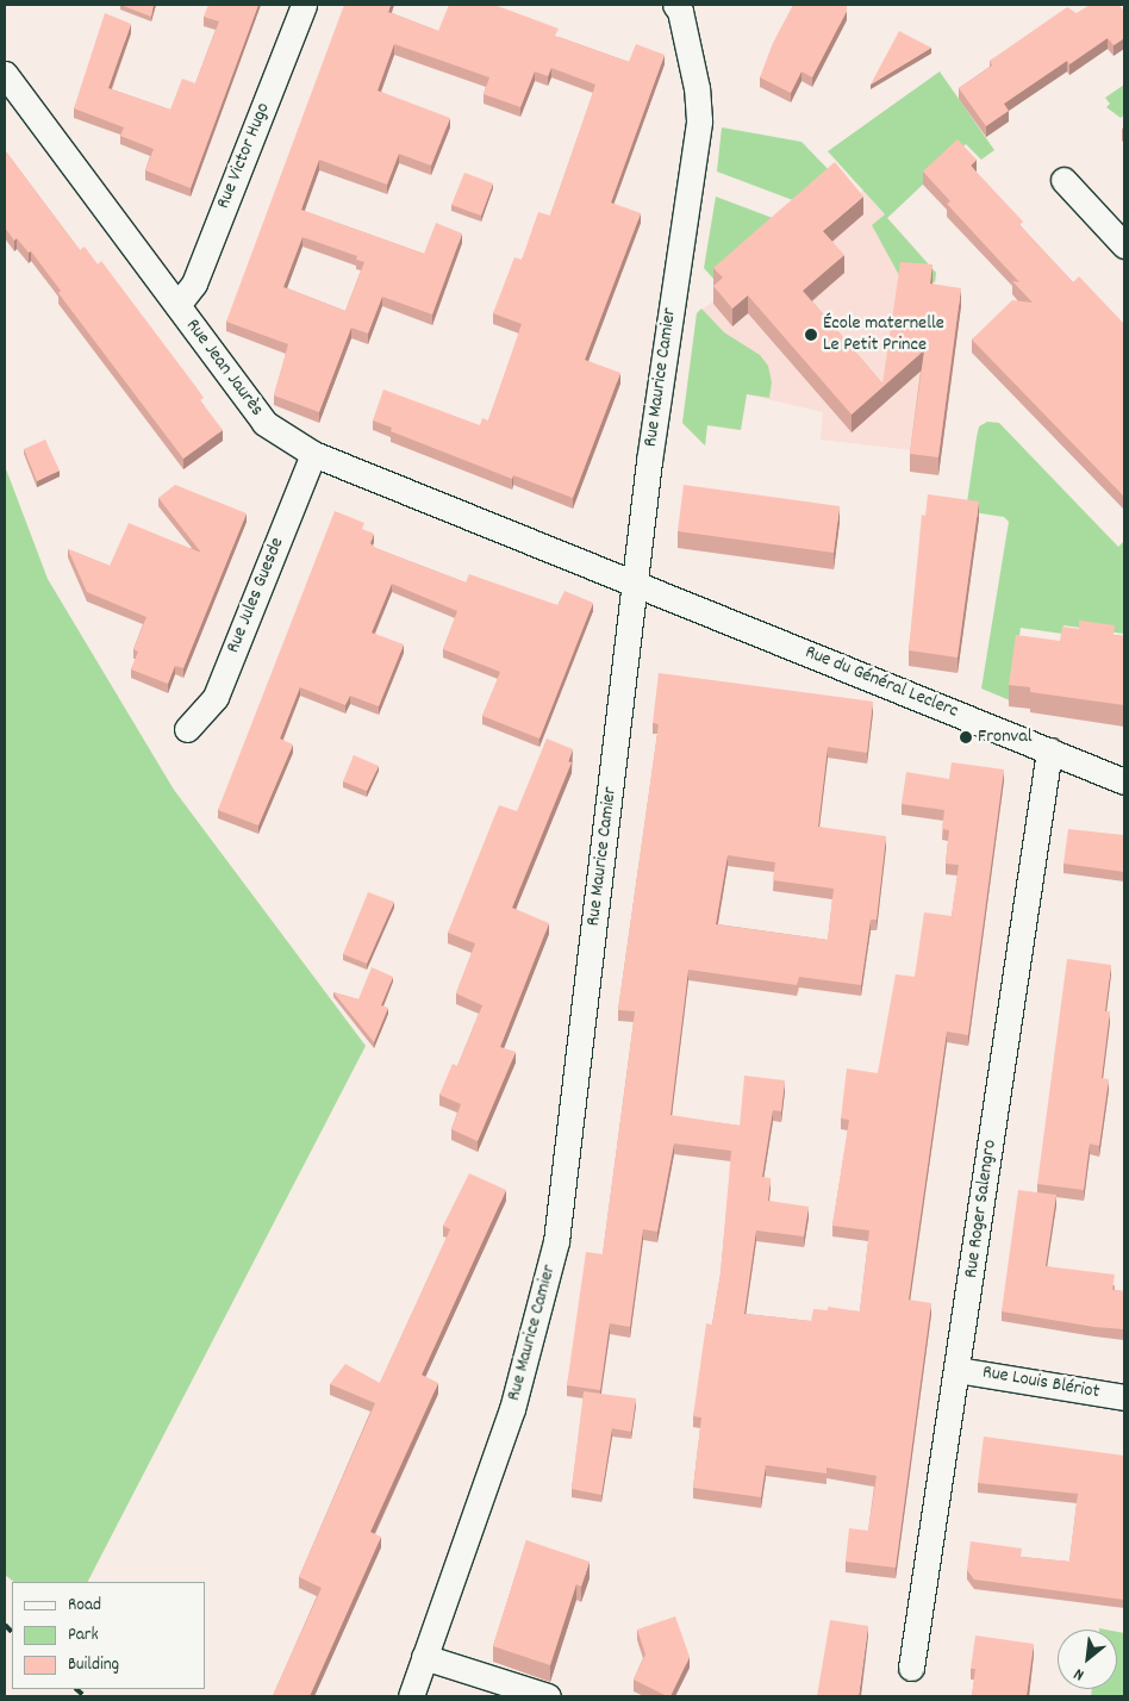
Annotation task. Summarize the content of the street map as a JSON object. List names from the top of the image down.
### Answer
{
  "streets": {
    "street": [
      "Rue Victor Hugo",
      "Rue Jean Jaurès",
      "Rue Maurice Camier",
      "Rue Jules Guesde",
      "Rue du Général Leclerc",
      "Rue Roger Salengro",
      "Rue Louis Blériot"
    ]
  },
  "crossings": [
    ["Rue Victor Hugo", "Rue Jean Jaurès"],
    ["Rue Jean Jaurès", "Rue Maurice Camier"],
    ["Rue Jean Jaurès", "Rue Jules Guesde"],
    ["Rue Jean Jaurès", "Rue du Général Leclerc"],
    ["Rue Maurice Camier", "Rue du Général Leclerc"],
    ["Rue du Général Leclerc", "Rue Roger Salengro"],
    ["Rue Roger Salengro", "Rue Louis Blériot"]
  ],
  "places": ["École maternelle Le Petit Prince", "Fronval"],
  "legend": ["Road", "Park", "Building"],
  "north": "bottom left"
}
